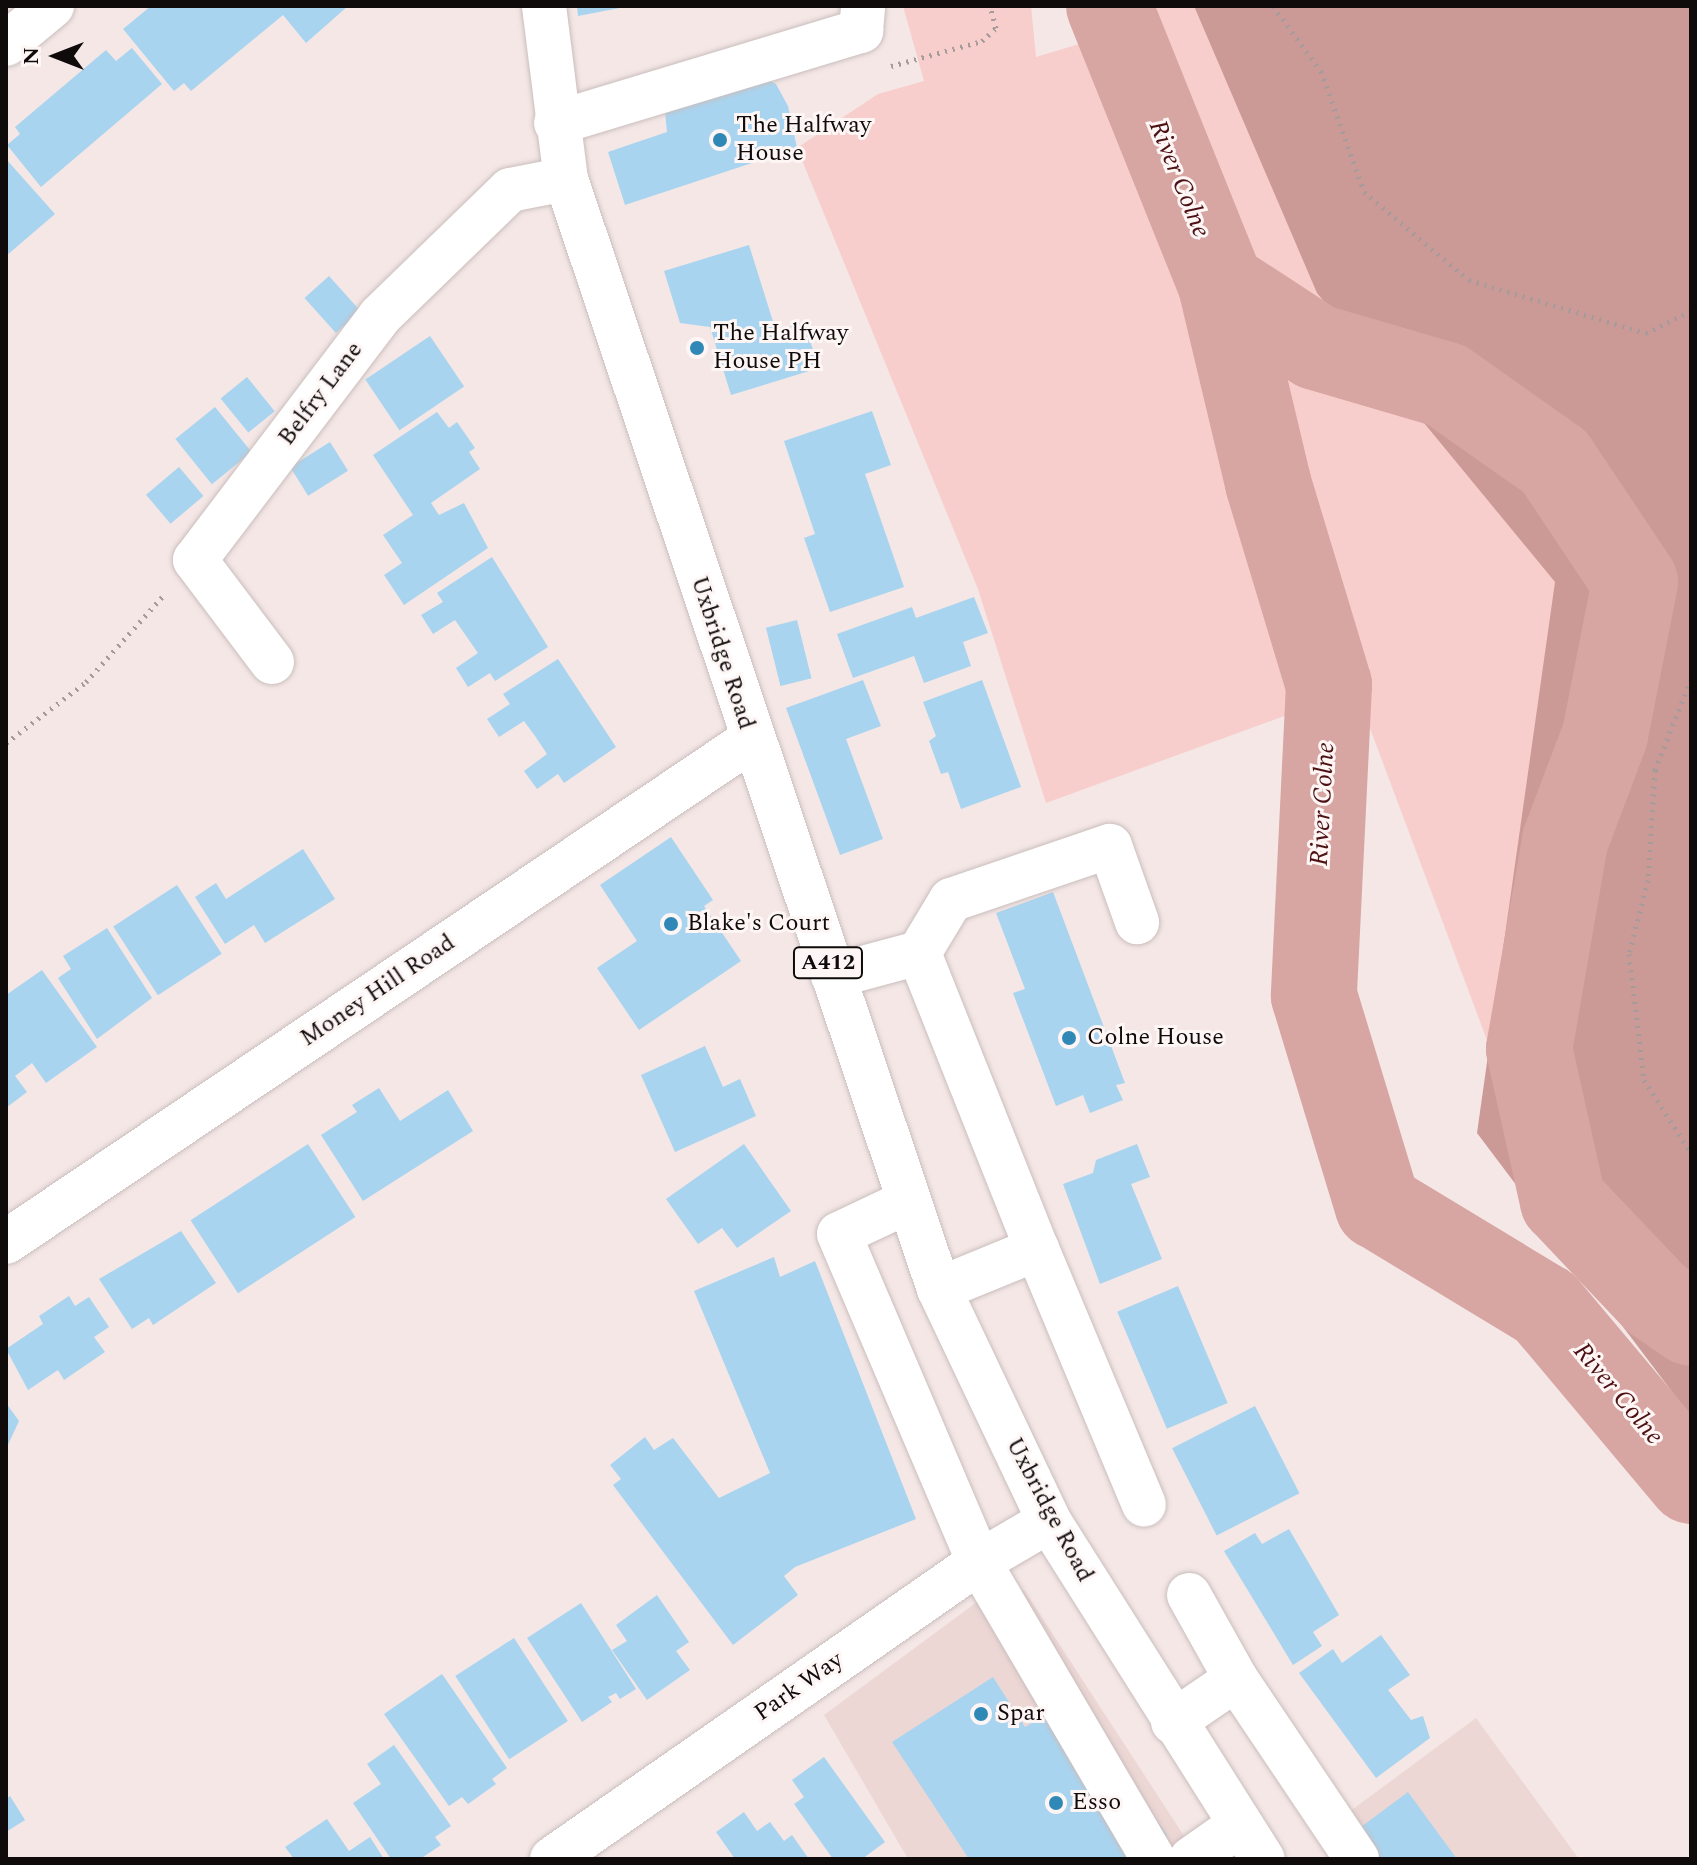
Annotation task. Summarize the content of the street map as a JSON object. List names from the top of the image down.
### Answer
{
  "streets": {
    "street": [
      "Belfry Lane",
      "Uxbridge Road",
      "A412",
      "Money Hill Road",
      "Park Way"
    ]
  },
  "crossings": [
    ["Belfry Lane", "Uxbridge Road"],
    ["Uxbridge Road", "Money Hill Road"],
    ["Uxbridge Road", "Park Way"]
  ],
  "water": ["River Colne"],
  "places": [
    "The Halfway House",
    "The Halfway House PH",
    "Blake's Court",
    "Colne House",
    "Spar",
    "Esso"
  ],
  "north": "left"
}
